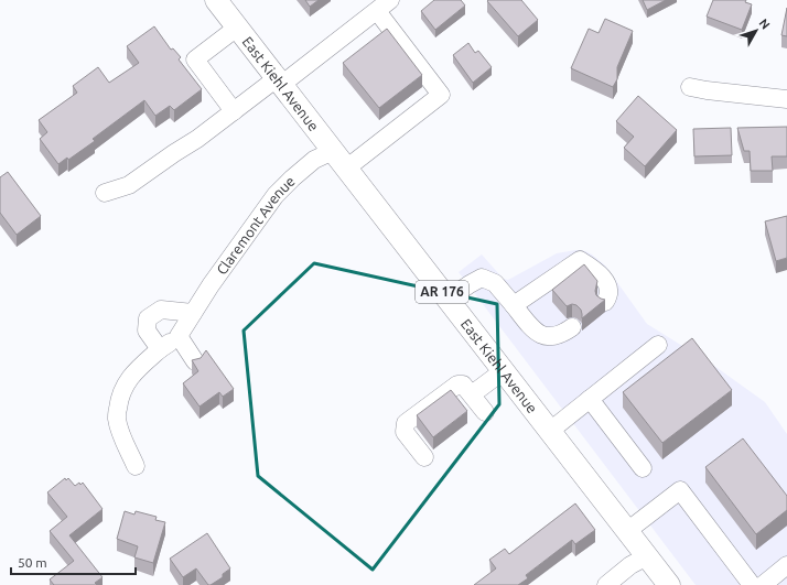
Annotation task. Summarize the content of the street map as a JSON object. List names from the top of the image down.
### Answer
{
  "streets": {
    "main road": ["East Kiehl Avenue", "AR 176"],
    "street": ["Claremont Avenue"]
  },
  "crossings": [
    ["East Kiehl Avenue", "Claremont Avenue"]
  ],
  "scale_bar": "50 m",
  "north": "top right"
}
